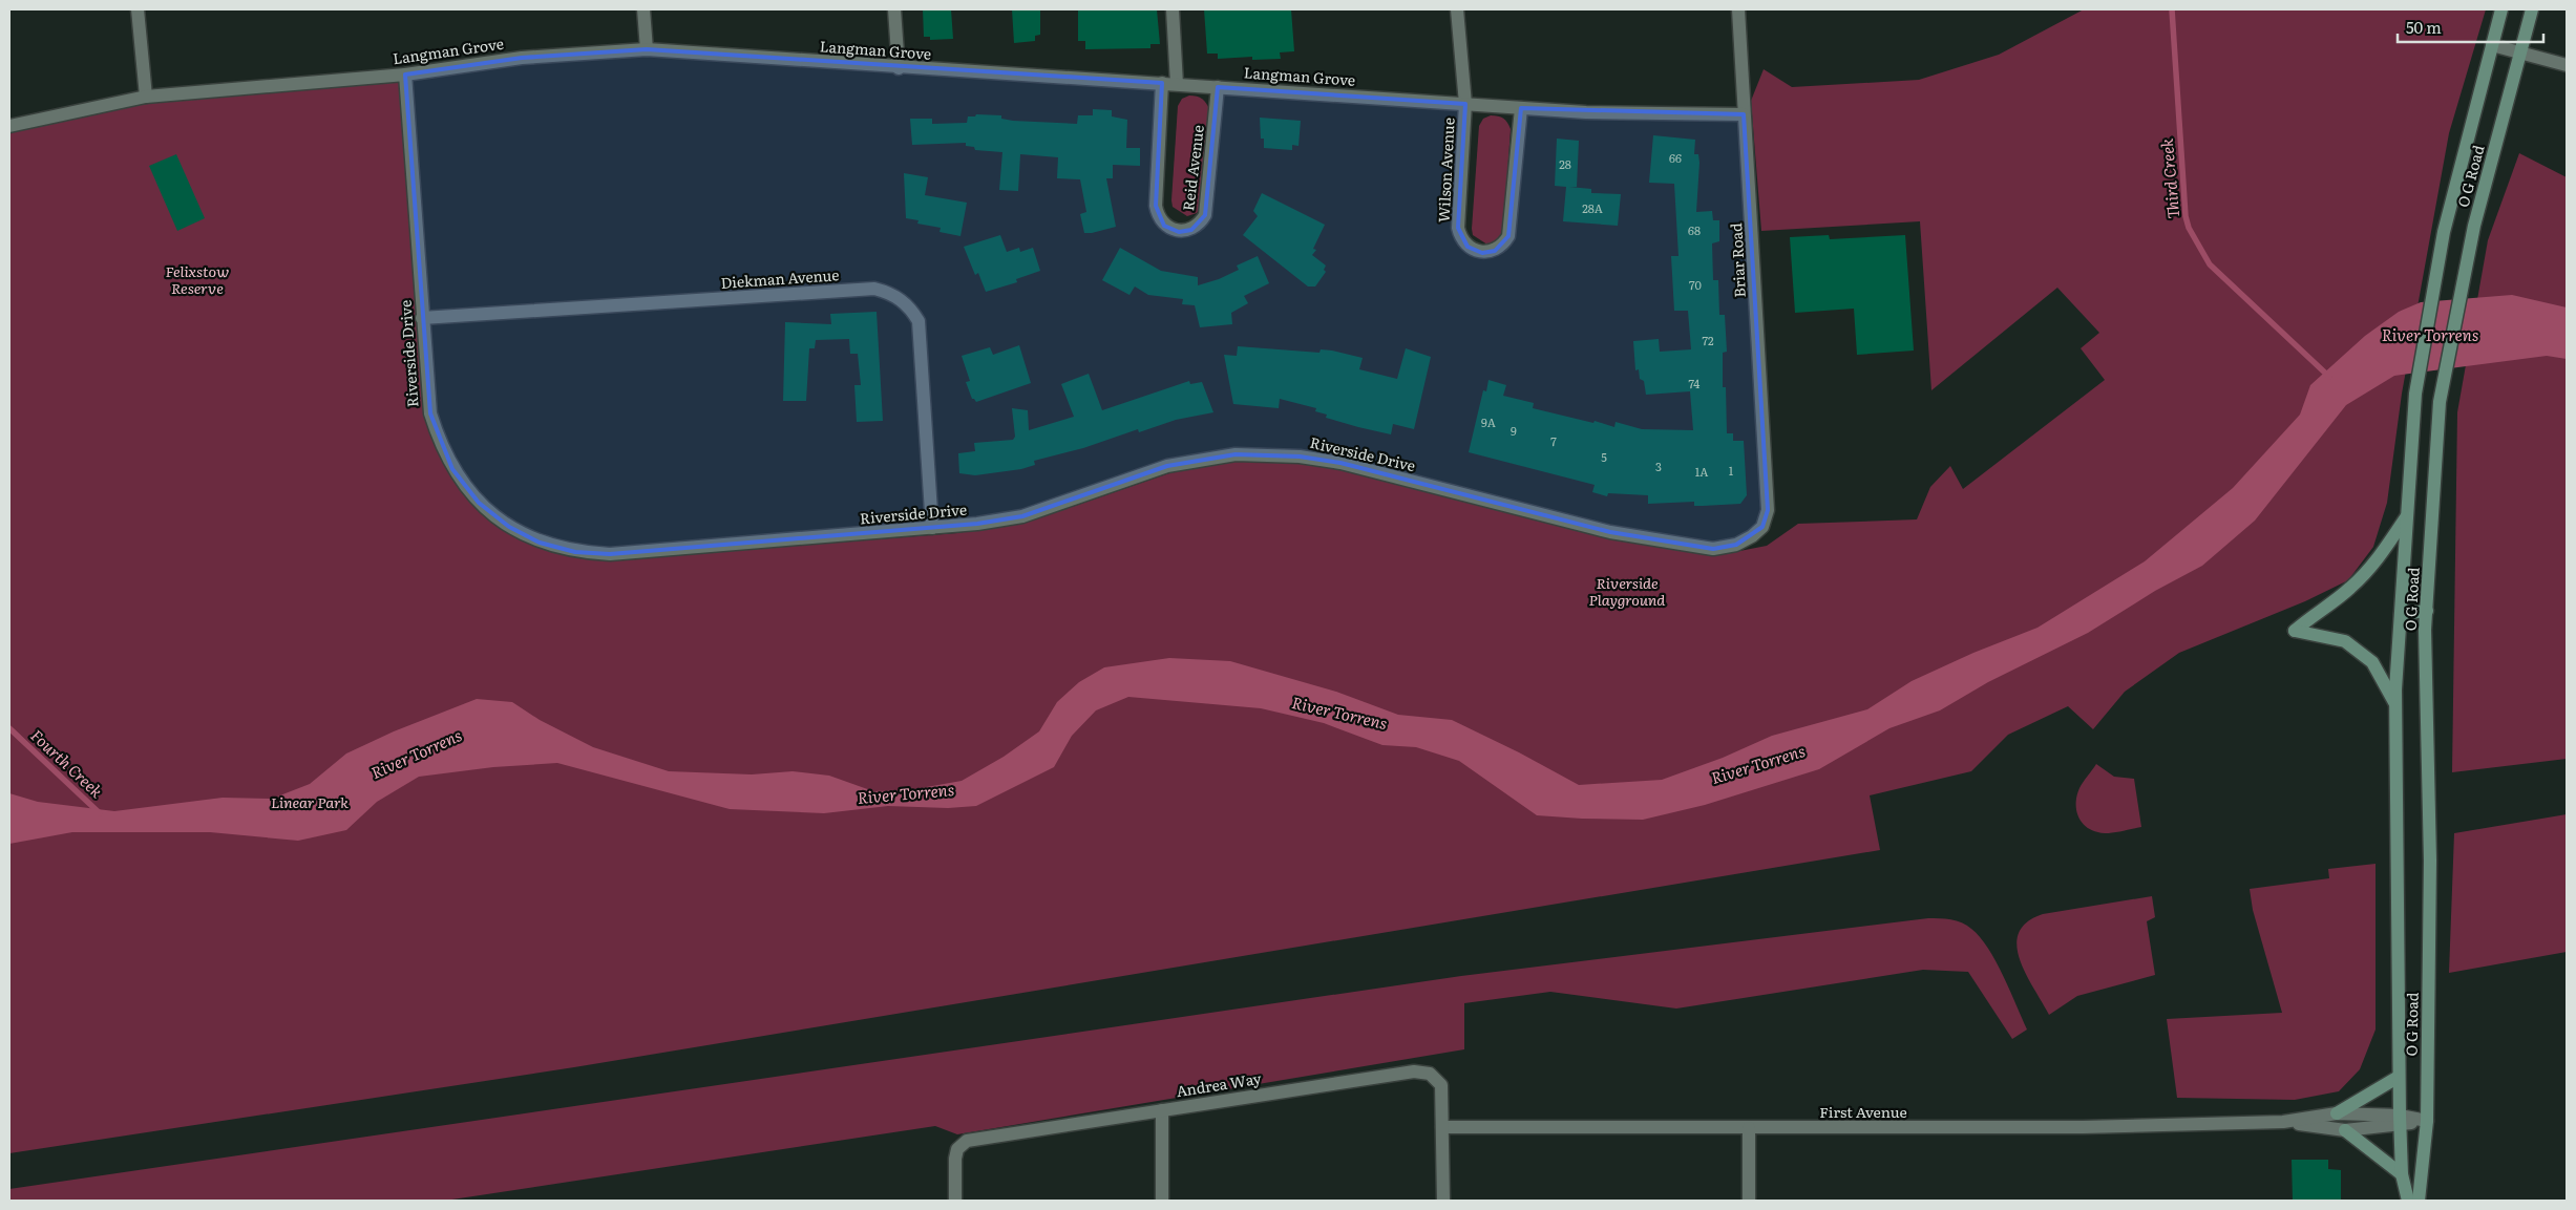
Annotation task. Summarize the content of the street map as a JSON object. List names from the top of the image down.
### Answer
{
  "streets": {
    "main road": ["O G Road"],
    "street": [
      "Langman Grove",
      "Reid Avenue",
      "Wilson Avenue",
      "Briar Road",
      "Diekman Avenue",
      "Riverside Drive",
      "Andrea Way",
      "First Avenue"
    ]
  },
  "crossings": [
    ["Langman Grove", "Reid Avenue"],
    ["Langman Grove", "Wilson Avenue"],
    ["Langman Grove", "Briar Road"],
    ["Langman Grove", "Riverside Drive"],
    ["O G Road", "First Avenue"],
    ["Briar Road", "Riverside Drive"],
    ["Diekman Avenue", "Riverside Drive"],
    ["Andrea Way", "First Avenue"]
  ],
  "water": ["Third Creek", "River Torrens", "Fourth Creek"],
  "parks": ["Felixstow Reserve", "Riverside Playground", "Linear Park"],
  "house_numbers": [
    "66",
    "28",
    "28A",
    "68",
    "70",
    "72",
    "74",
    "9A",
    "9",
    "7",
    "5",
    "3",
    "1",
    "1A"
  ],
  "scale_bar": "50 m"
}
